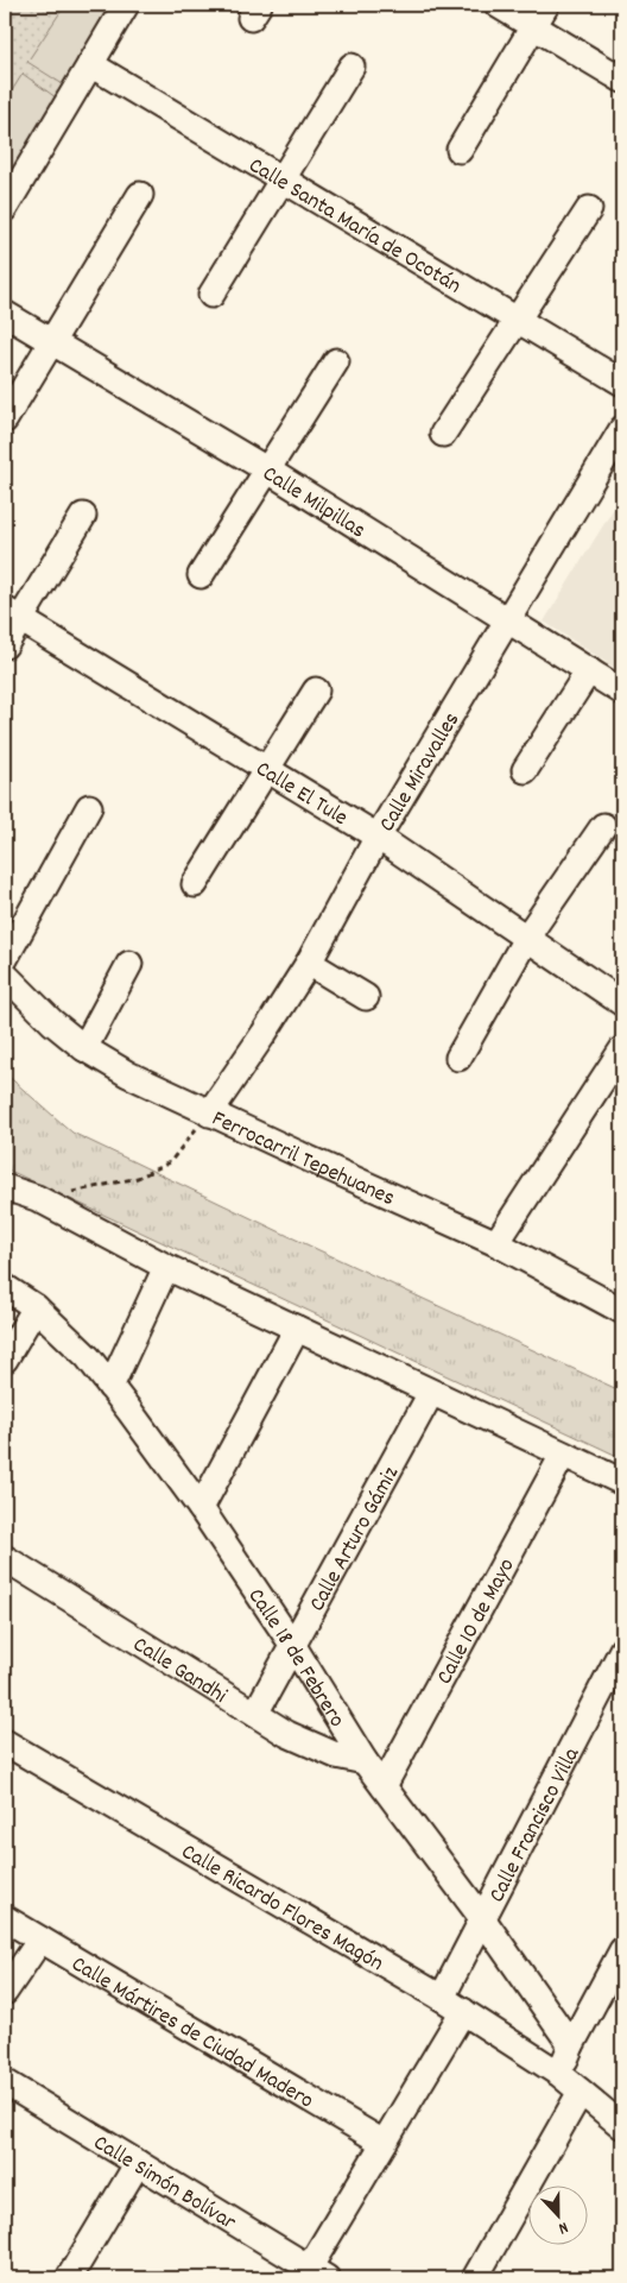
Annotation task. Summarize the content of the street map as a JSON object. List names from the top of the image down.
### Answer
{
  "streets": {
    "street": [
      "Calle Santa María de Ocotán",
      "Calle Milpillas",
      "Calle Miravalles",
      "Calle El Tule",
      "Ferrocarril Tepehuanes",
      "Calle Arturo Gámiz",
      "Calle 10 de Mayo",
      "Calle 18 de Febrero",
      "Calle Gandhi",
      "Calle Francisco Villa",
      "Calle Ricardo Flores Magón",
      "Calle Mártires de Ciudad Madero",
      "Calle Simón Bolívar"
    ]
  },
  "crossings": [
    ["Calle Milpillas", "Calle Miravalles"],
    ["Calle Miravalles", "Calle El Tule"],
    ["Calle Miravalles", "Ferrocarril Tepehuanes"],
    ["Calle Arturo Gámiz", "Calle 18 de Febrero"],
    ["Calle Arturo Gámiz", "Calle Gandhi"],
    ["Calle 10 de Mayo", "Calle 18 de Febrero"],
    ["Calle 18 de Febrero", "Calle Gandhi"],
    ["Calle 18 de Febrero", "Calle Francisco Villa"],
    ["Calle Francisco Villa", "Calle Ricardo Flores Magón"]
  ],
  "north": "bottom"
}
